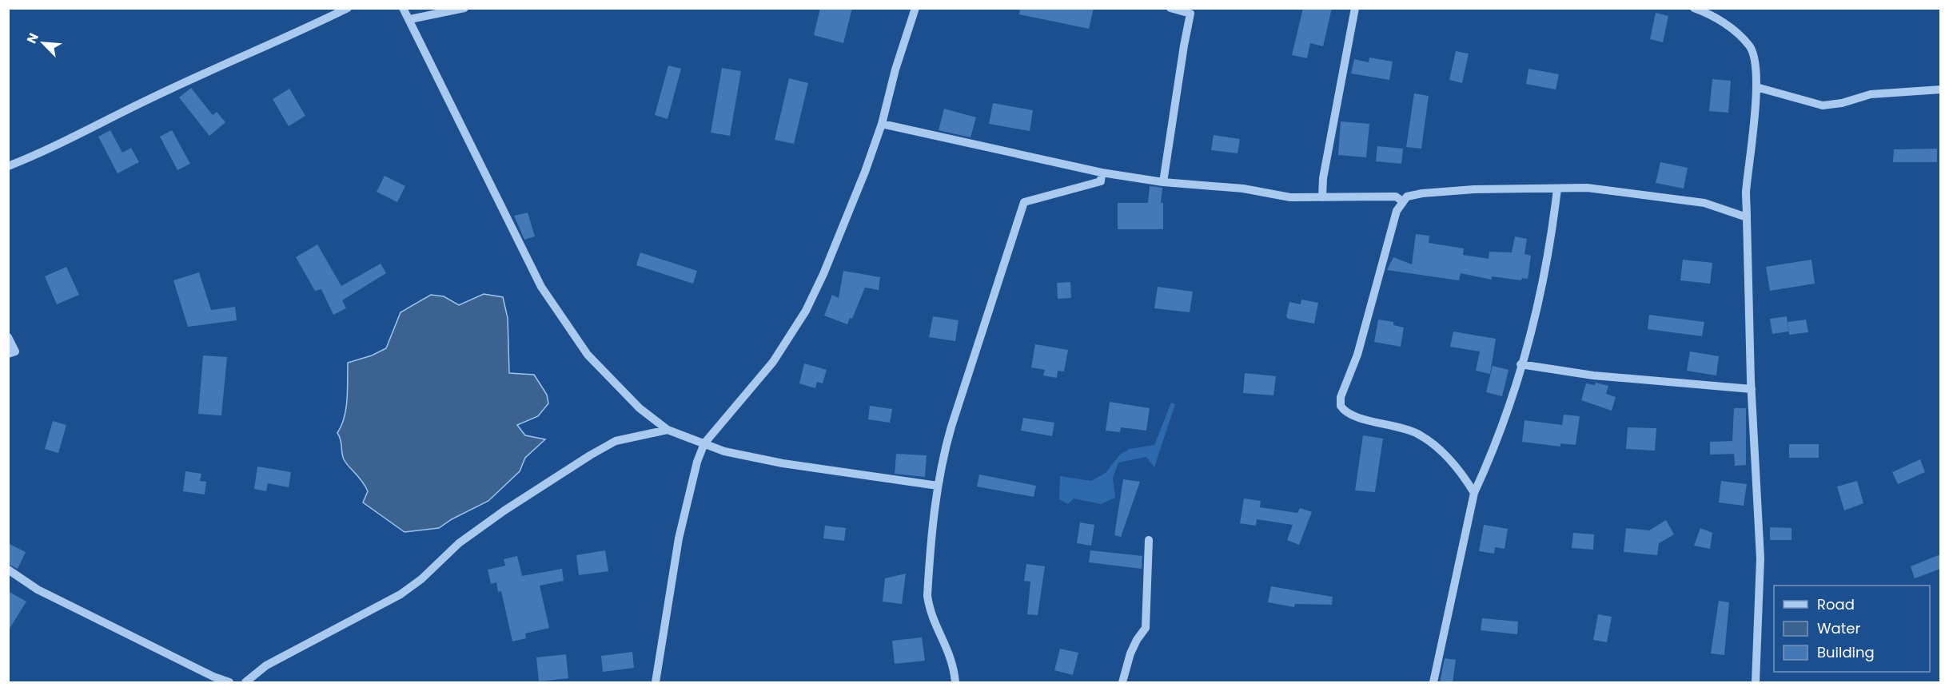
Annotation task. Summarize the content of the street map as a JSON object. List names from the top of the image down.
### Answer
{
  "legend": ["Road", "Water", "Building"],
  "north": "top left"
}
